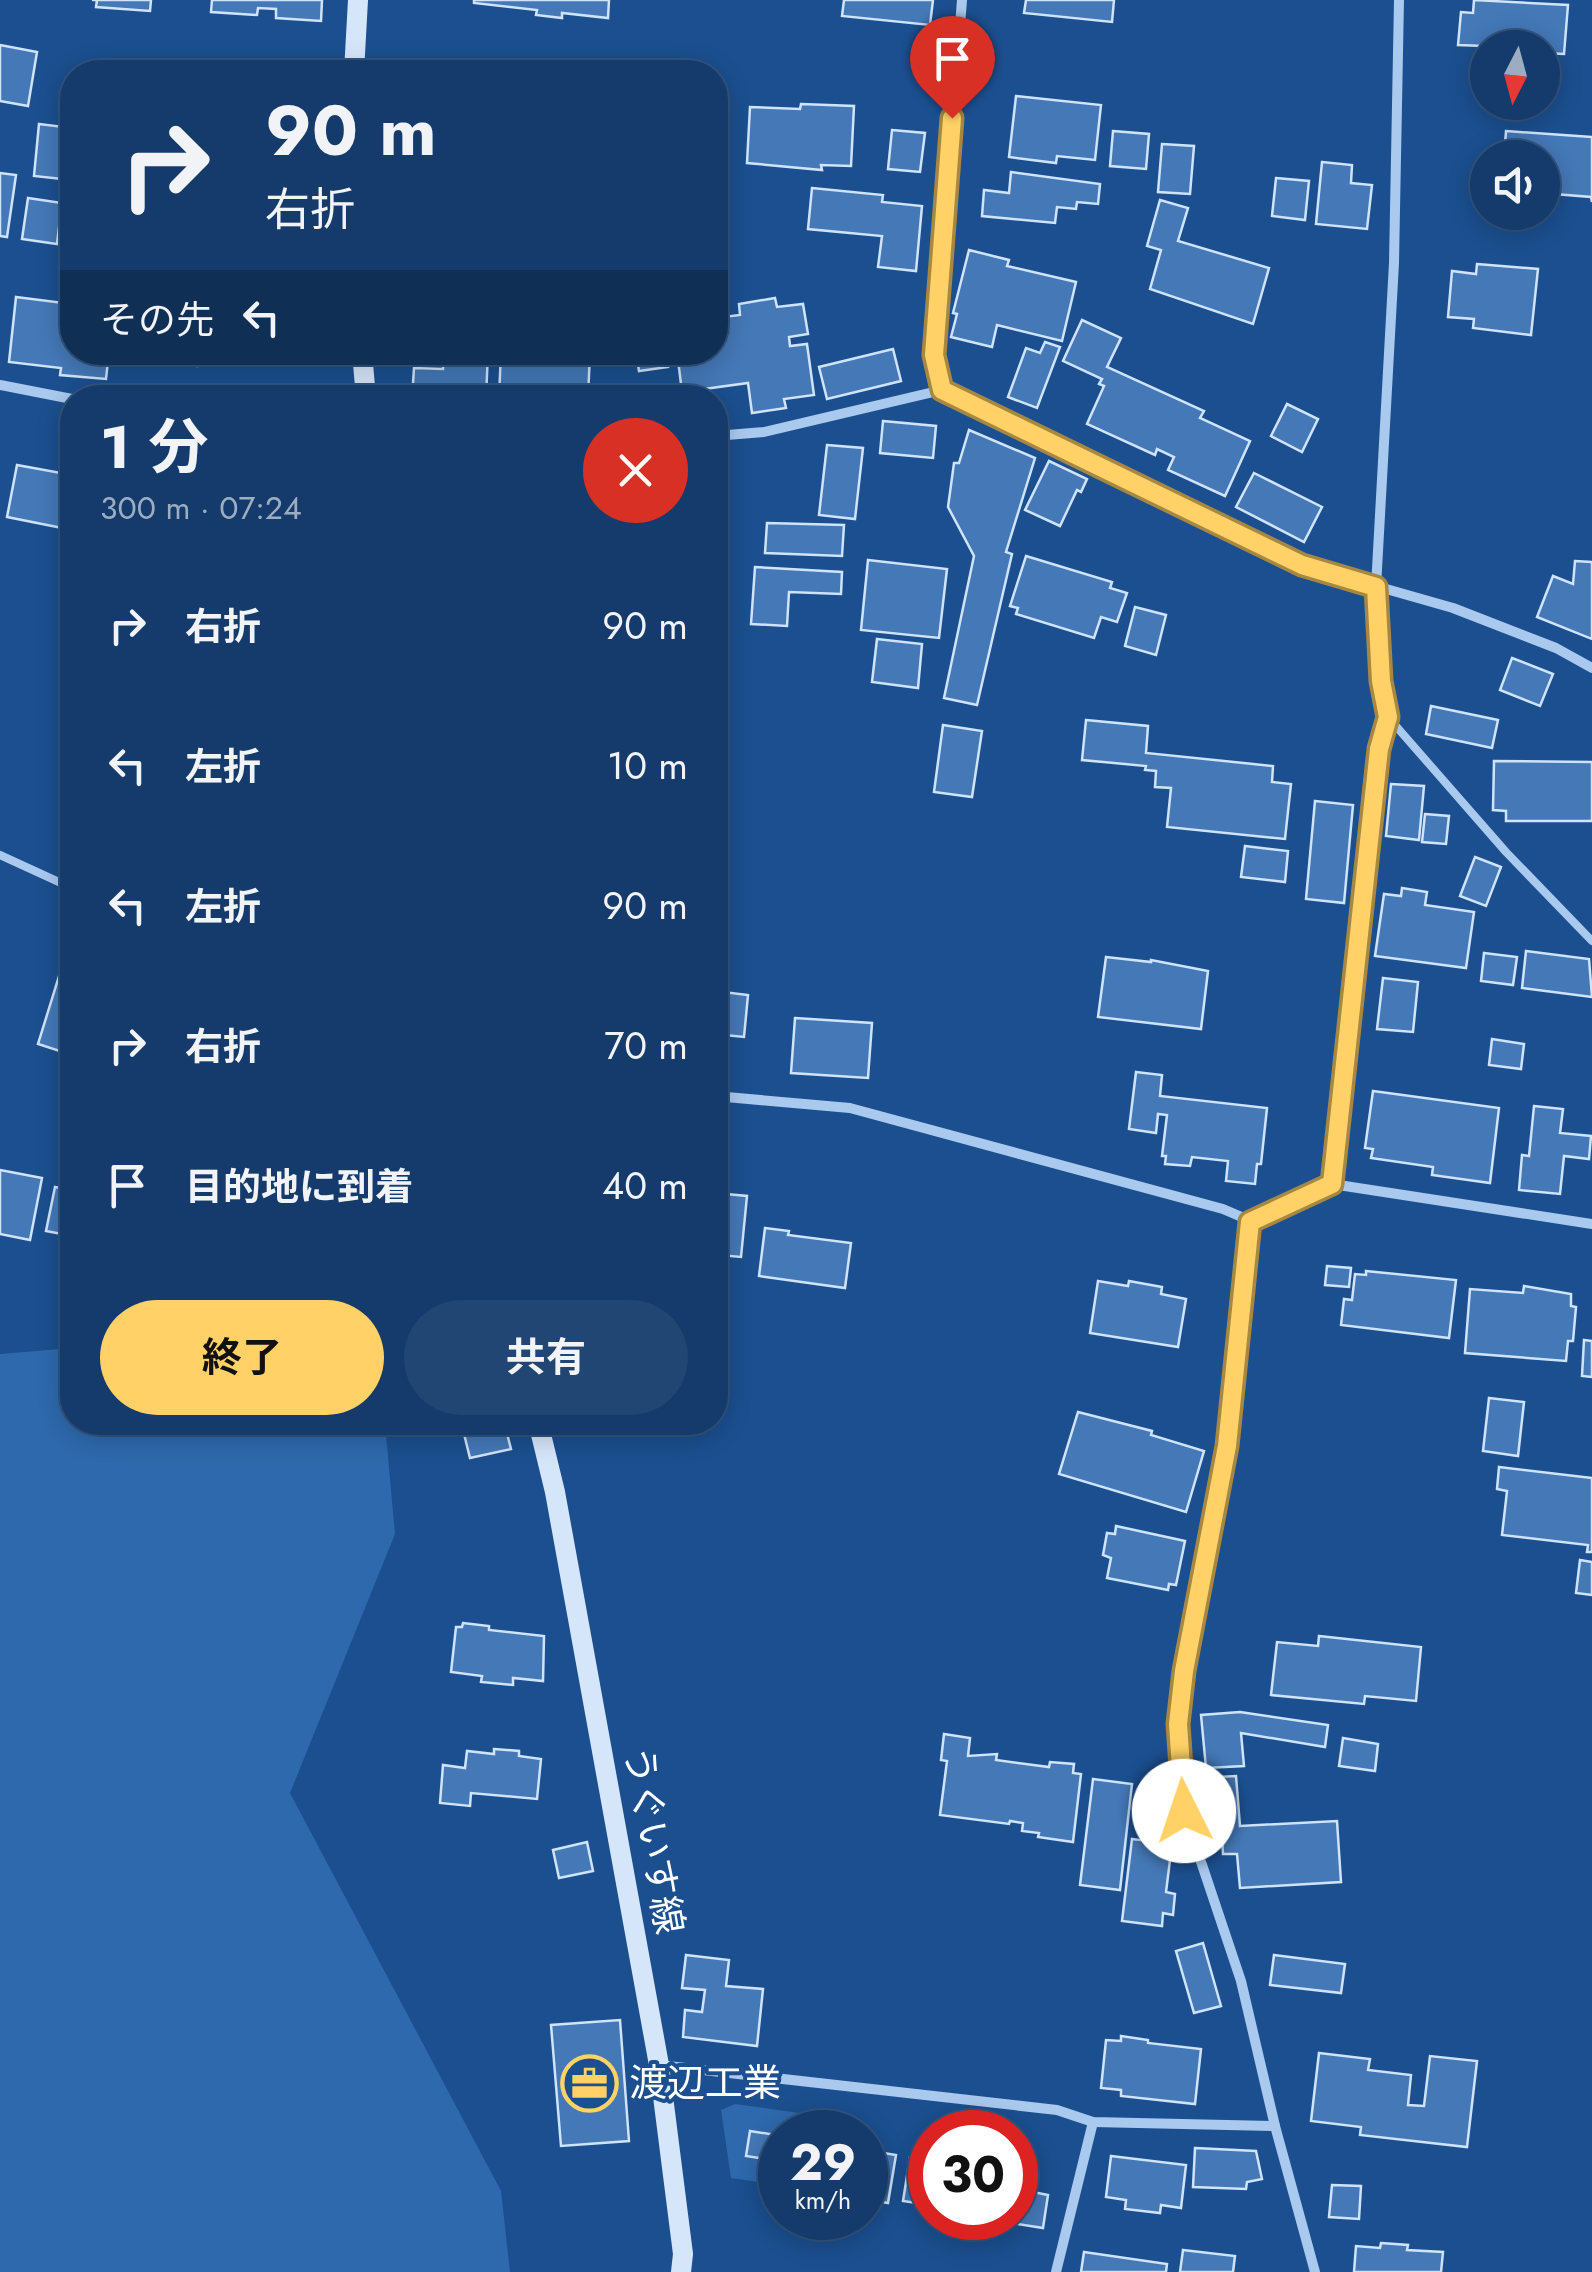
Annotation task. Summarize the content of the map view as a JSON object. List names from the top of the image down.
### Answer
{
  "streets": {
    "street": ["うぐいす線"]
  },
  "places": {
    "office": ["渡辺工業"]
  },
  "north": "bottom",
  "page": {
    "turn": ["90 m", "右折"],
    "then": "その先",
    "heading": ["1 分", "300 m · 07:24"],
    "list": [
      {
        "name": "右折",
        "value": "90 m"
      },
      {
        "name": "左折",
        "value": "10 m"
      },
      {
        "name": "左折",
        "value": "90 m"
      },
      {
        "name": "右折",
        "value": "70 m"
      },
      {
        "name": "目的地に到着",
        "value": "40 m"
      }
    ],
    "buttons": ["終了", "共有"],
    "speed": "29 km/h",
    "limit": "30"
  }
}
